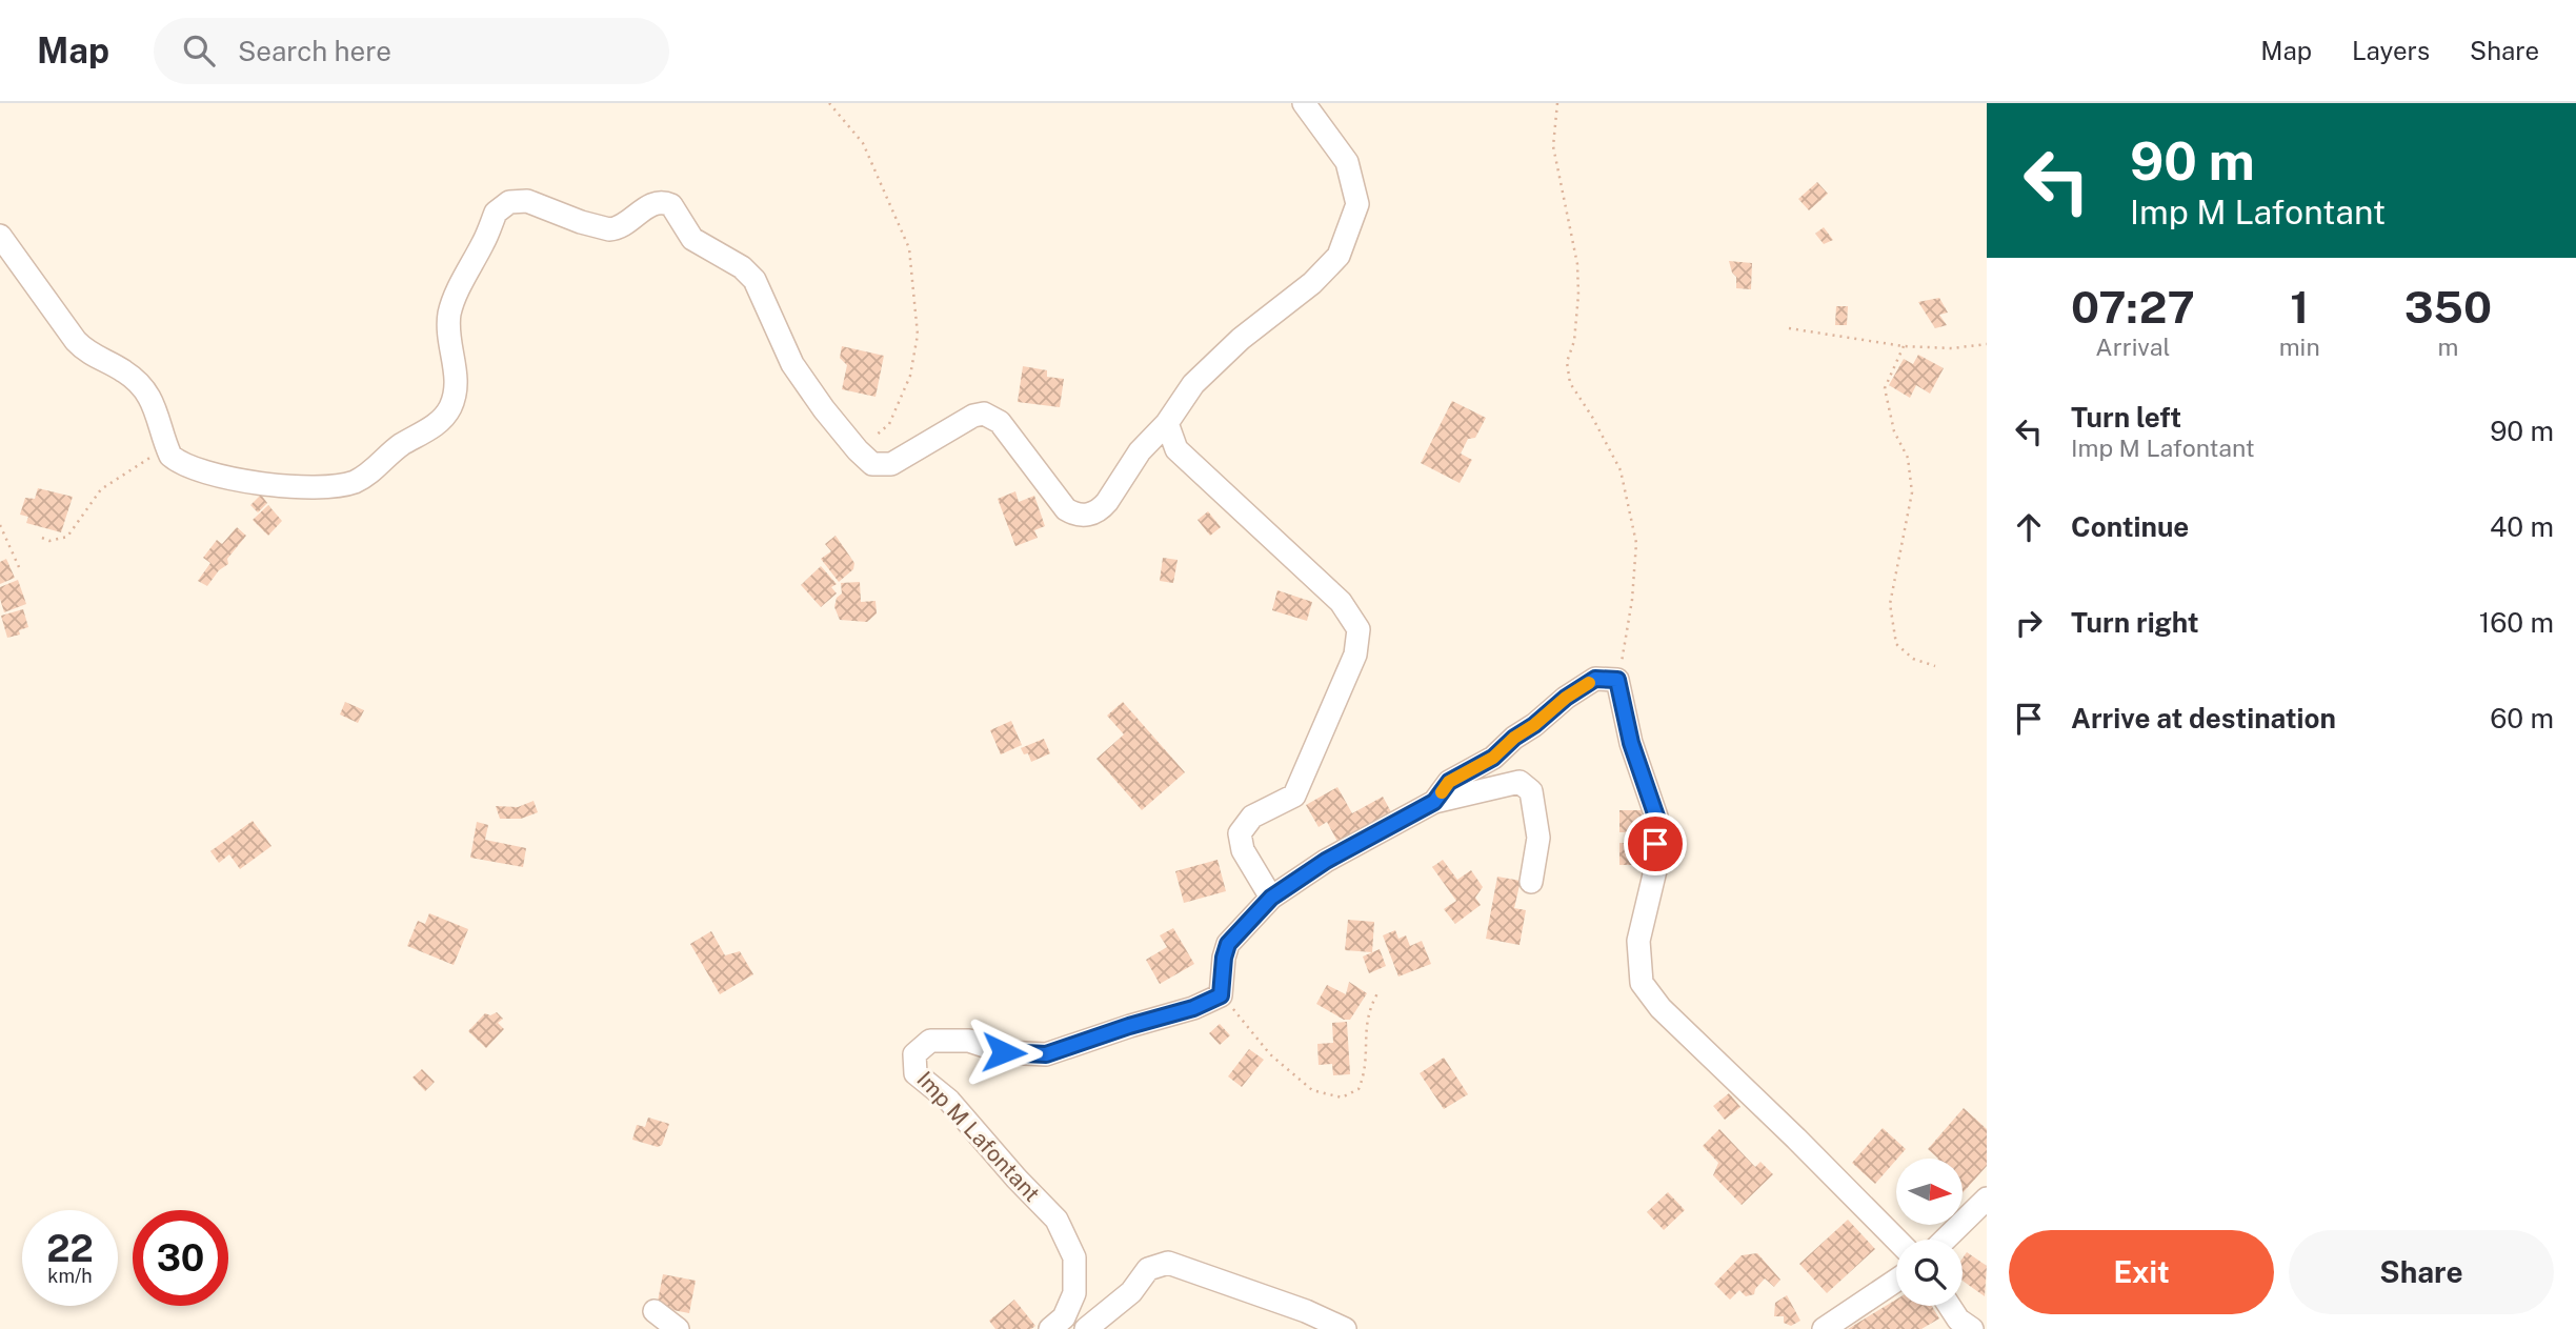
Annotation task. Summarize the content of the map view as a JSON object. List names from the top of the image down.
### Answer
{
  "streets": {
    "street": ["Imp M Lafontant"]
  },
  "north": "right",
  "page": {
    "header": "Map",
    "search": "Search here",
    "nav": ["Map", "Layers", "Share"],
    "turn": ["90 m", "Imp M Lafontant"],
    "eta": [
      "07:27",
      "Arrival",
      "1",
      "min",
      "350",
      "m"
    ],
    "list": [
      {
        "name": "Turn left",
        "note": "Imp M Lafontant",
        "value": "90 m"
      },
      {
        "name": "Continue",
        "value": "40 m"
      },
      {
        "name": "Turn right",
        "value": "160 m"
      },
      {
        "name": "Arrive at destination",
        "value": "60 m"
      }
    ],
    "speed": "22 km/h",
    "limit": "30",
    "buttons": ["Exit", "Share"]
  }
}
